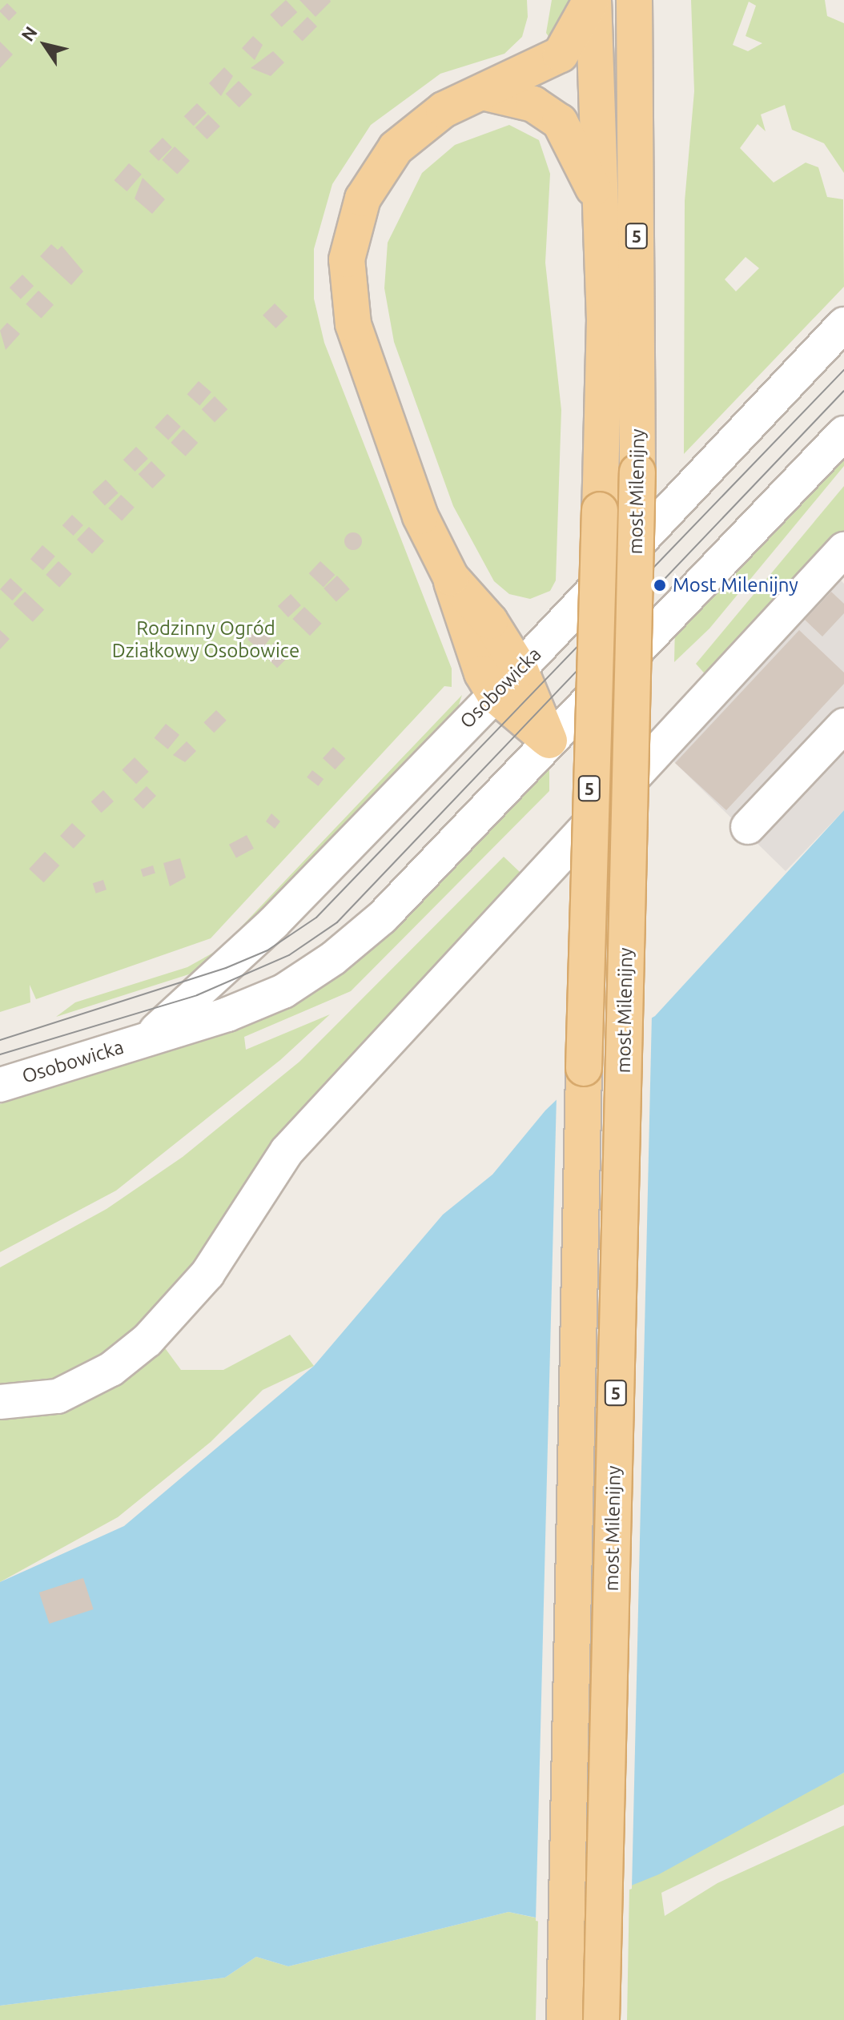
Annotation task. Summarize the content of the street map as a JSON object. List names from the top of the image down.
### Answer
{
  "streets": {
    "main road": ["5", "most Milenijny"],
    "street": ["Osobowicka"]
  },
  "crossings": [
    ["5", "most Milenijny"]
  ],
  "parks": ["Rodzinny Ogród Działkowy Osobowice"],
  "places": ["Most Milenijny"],
  "north": "top left"
}
